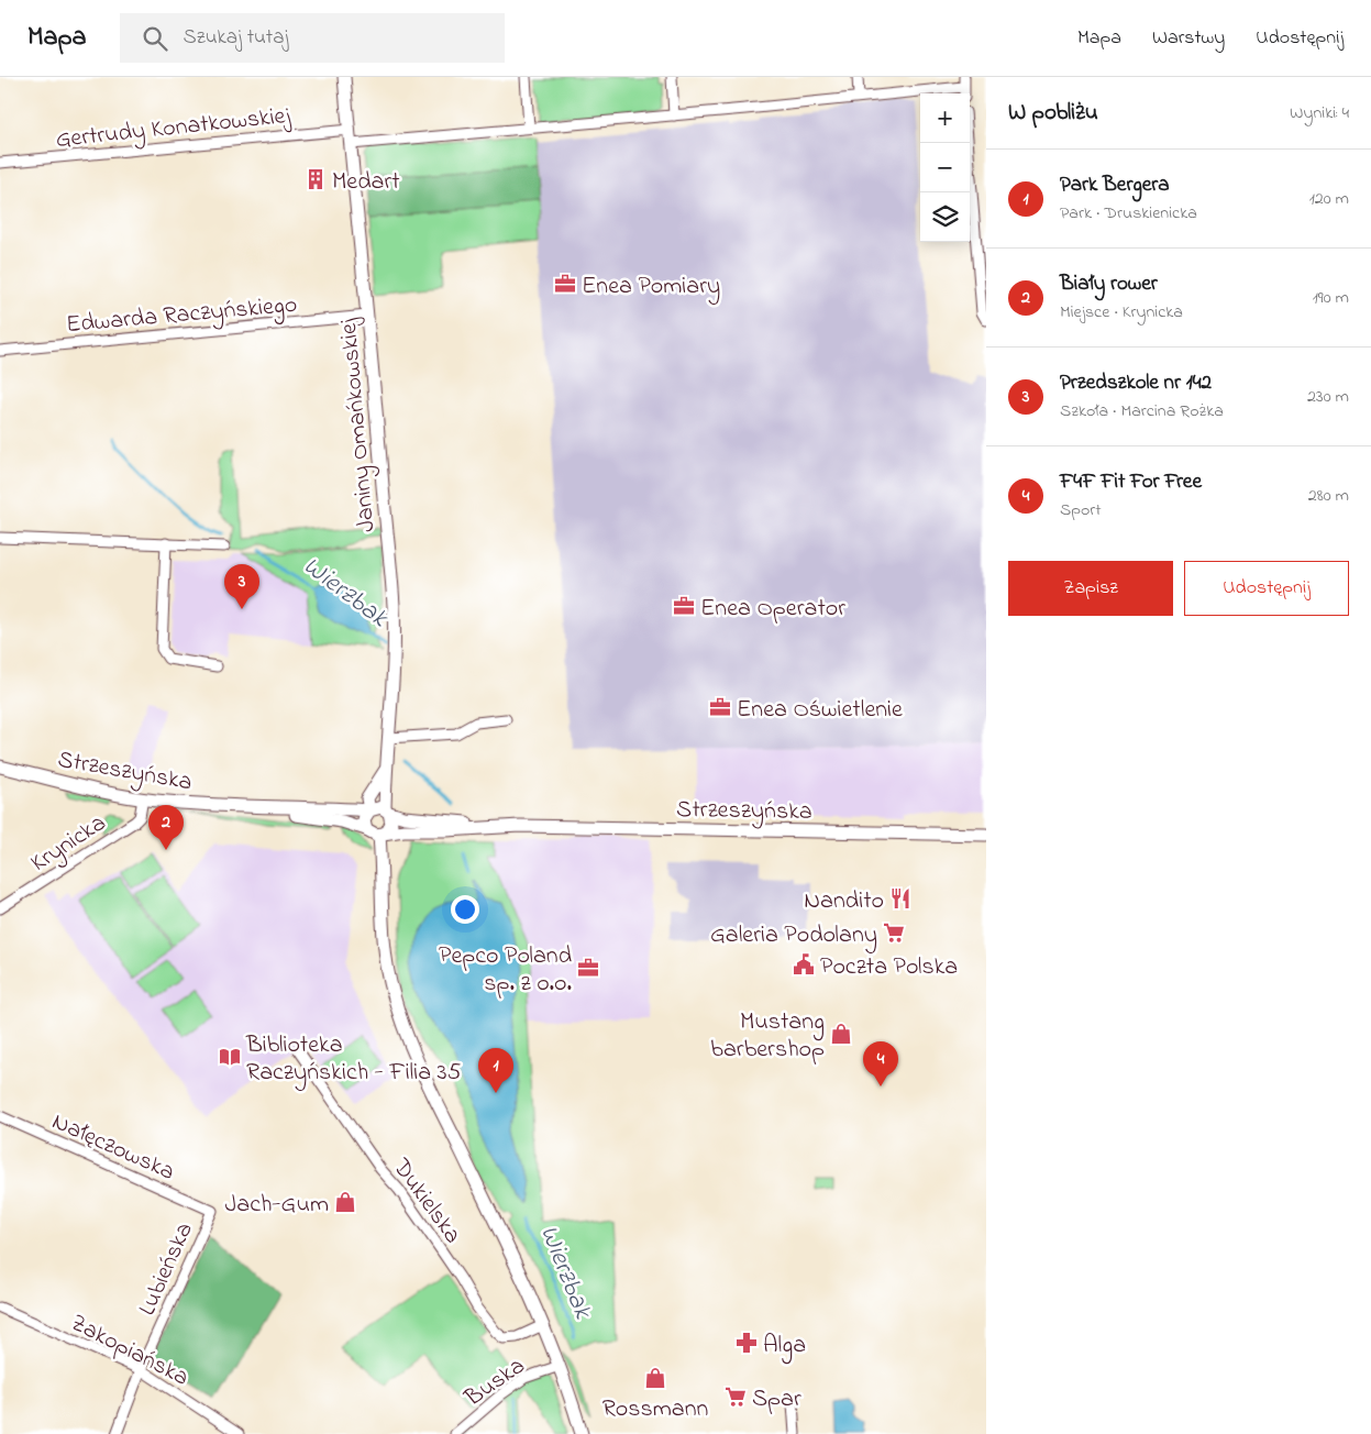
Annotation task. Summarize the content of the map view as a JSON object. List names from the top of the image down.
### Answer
{
  "streets": {
    "street": [
      "Gertrudy Konatkowskiej",
      "Edwarda Raczyńskiego",
      "Janiny Omańkowskiej",
      "Strzeszyńska",
      "Krynicka",
      "Nałęczowska",
      "Dukielska",
      "Lubieńska",
      "Zakopiańska",
      "Buska"
    ]
  },
  "crossings": [
    ["Gertrudy Konatkowskiej", "Janiny Omańkowskiej"],
    ["Edwarda Raczyńskiego", "Janiny Omańkowskiej"],
    ["Janiny Omańkowskiej", "Strzeszyńska"],
    ["Strzeszyńska", "Krynicka"],
    ["Nałęczowska", "Lubieńska"],
    ["Lubieńska", "Zakopiańska"]
  ],
  "water": ["Wierzbak"],
  "places": {
    "building": ["Medart"],
    "office": [
      "Enea Pomiary",
      "Enea Operator",
      "Enea Oświetlenie",
      "Pepco Poland sp. z o.o."
    ],
    "restaurant": ["Nandito"],
    "supermarket": ["Galeria Podolany", "Spar"],
    "public building": ["Poczta Polska"],
    "shop": ["Mustang barbershop", "Jach-Gum", "Rossmann"],
    "library": ["Biblioteka Raczyńskich - Filia 35"],
    "pharmacy": ["Alga"]
  },
  "page": {
    "header": "Mapa",
    "search": "Szukaj tutaj",
    "nav": ["Mapa", "Warstwy", "Udostępnij"],
    "heading": ["W pobliżu", "Wyniki: 4"],
    "map_buttons": ["+", "−"],
    "list": [
      {
        "mark": "1",
        "name": "Park Bergera",
        "note": "Park · Druskienicka",
        "value": "120 m"
      },
      {
        "mark": "2",
        "name": "Biały rower",
        "note": "Miejsce · Krynicka",
        "value": "190 m"
      },
      {
        "mark": "3",
        "name": "Przedszkole nr 142",
        "note": "Szkoła · Marcina Rożka",
        "value": "230 m"
      },
      {
        "mark": "4",
        "name": "F4F Fit For Free",
        "note": "Sport",
        "value": "280 m"
      }
    ],
    "buttons": ["Zapisz", "Udostępnij"],
    "pins": [
      "3",
      "2",
      "4",
      "1"
    ]
  }
}
